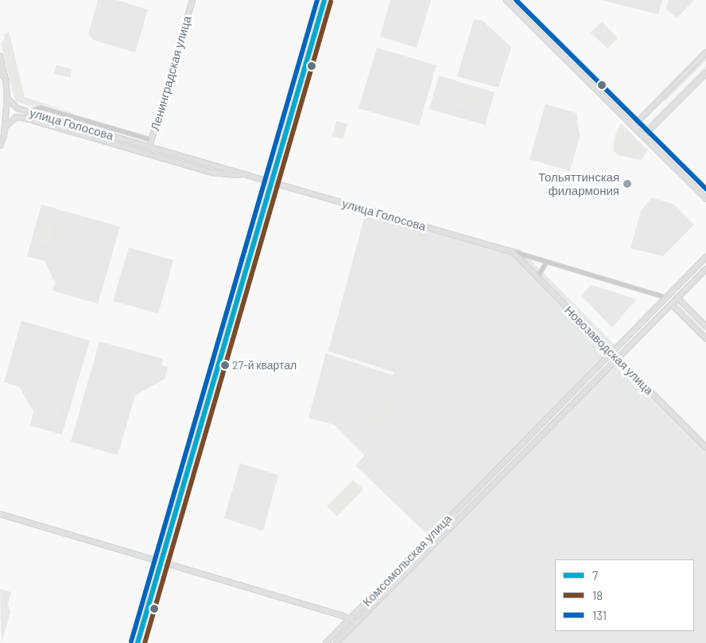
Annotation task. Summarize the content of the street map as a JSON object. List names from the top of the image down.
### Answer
{
  "streets": {
    "main road": [
      "Ленинградская улица",
      "улица Голосова",
      "Новозаводская улица",
      "Комсомольская улица"
    ]
  },
  "crossings": [
    ["Ленинградская улица", "улица Голосова"],
    ["улица Голосова", "Новозаводская улица"],
    ["Новозаводская улица", "Комсомольская улица"]
  ],
  "places": ["Тольяттинская филармония", "27-й квартал"],
  "lines": ["transit line 7", "transit line 131", "transit line 18"],
  "legend": ["7", "18", "131"]
}
